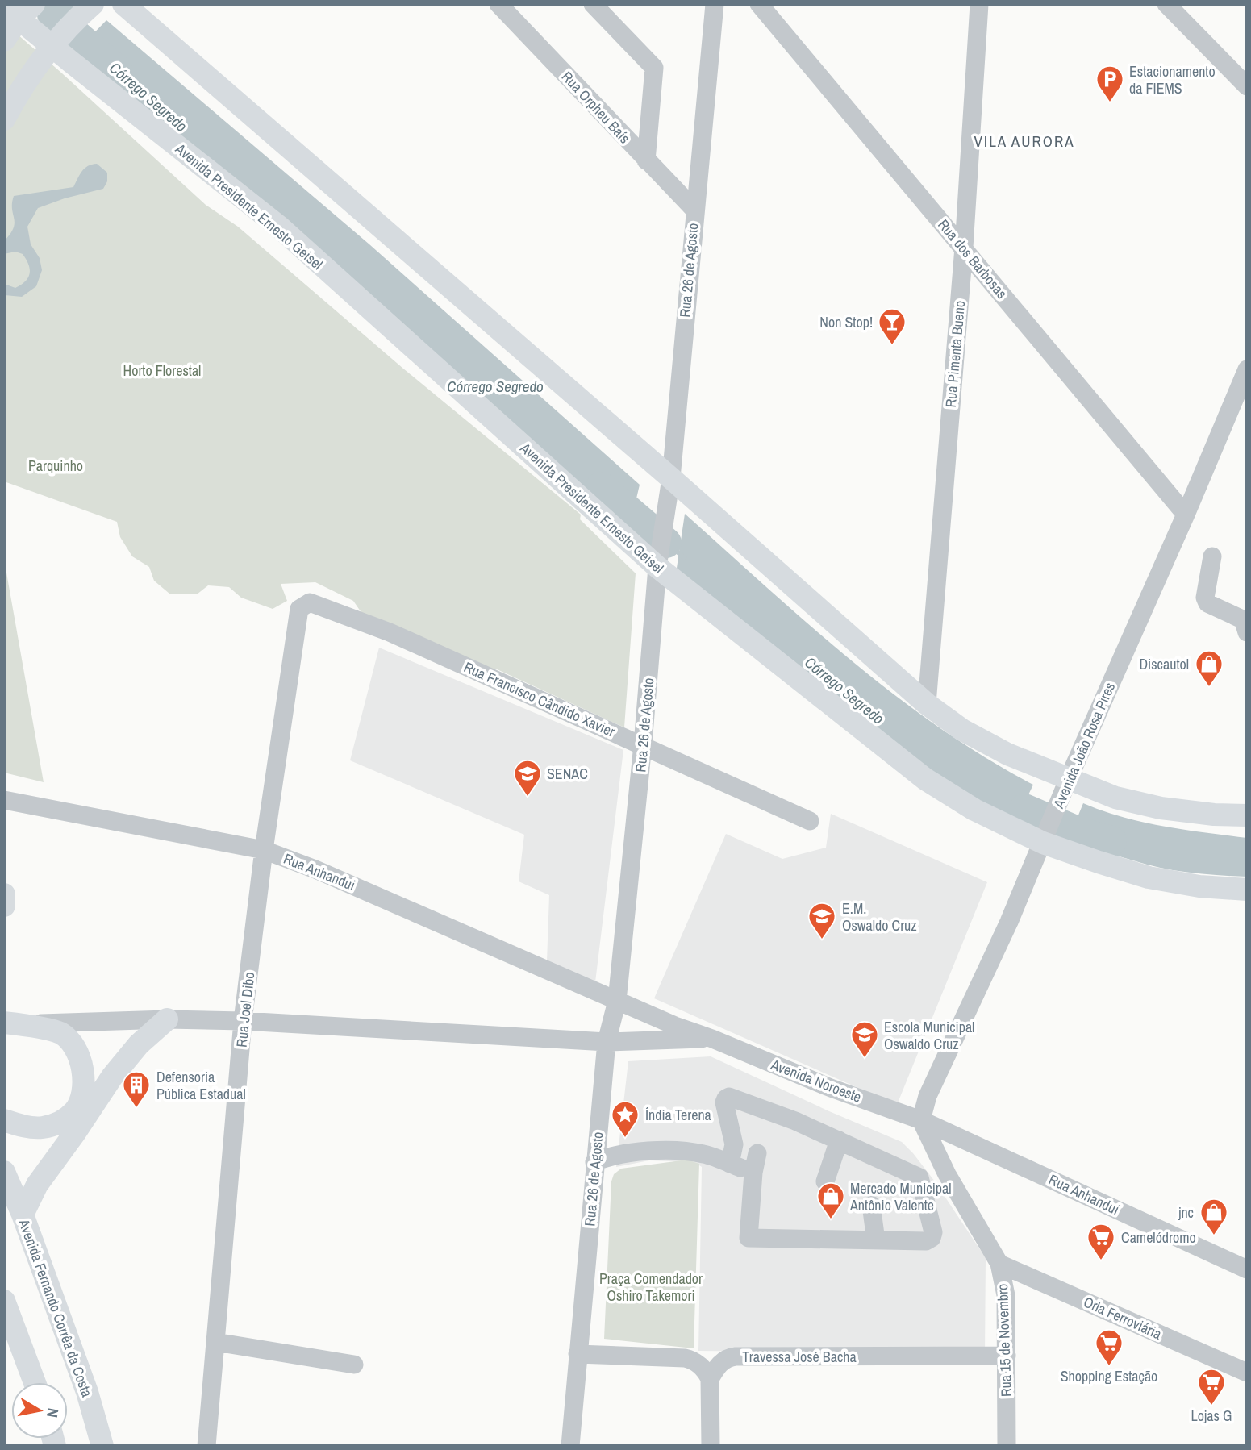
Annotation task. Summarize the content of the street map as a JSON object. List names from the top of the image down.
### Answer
{
  "streets": {
    "main road": ["Avenida Presidente Ernesto Geisel", "Avenida Fernando Corrêa da Costa"],
    "street": [
      "Rua Orpheu Baís",
      "Rua dos Barbosas",
      "Rua 26 de Agosto",
      "Rua Pimenta Bueno",
      "Rua Francisco Cândido Xavier",
      "Avenida João Rosa Pires",
      "Rua Anhandui",
      "Rua Joel Dibo",
      "Avenida Noroeste",
      "Rua Anhanduí",
      "Orla Ferroviária",
      "Rua 15 de Novembro",
      "Travessa José Bacha"
    ]
  },
  "crossings": [
    ["Rua Orpheu Baís", "Rua 26 de Agosto"],
    ["Avenida Presidente Ernesto Geisel", "Rua 26 de Agosto"],
    ["Avenida Presidente Ernesto Geisel", "Avenida João Rosa Pires"],
    ["Rua dos Barbosas", "Rua Pimenta Bueno"],
    ["Rua dos Barbosas", "Avenida João Rosa Pires"],
    ["Rua 26 de Agosto", "Rua Francisco Cândido Xavier"],
    ["Rua 26 de Agosto", "Rua Anhandui"],
    ["Rua 26 de Agosto", "Avenida Noroeste"],
    ["Rua Francisco Cândido Xavier", "Rua Joel Dibo"],
    ["Avenida João Rosa Pires", "Avenida Noroeste"],
    ["Avenida João Rosa Pires", "Rua Anhanduí"],
    ["Avenida João Rosa Pires", "Rua 15 de Novembro"],
    ["Rua Anhandui", "Rua Joel Dibo"],
    ["Rua Anhandui", "Avenida Noroeste"],
    ["Rua Joel Dibo", "Avenida Noroeste"],
    ["Avenida Noroeste", "Rua Anhanduí"],
    ["Avenida Noroeste", "Rua 15 de Novembro"],
    ["Rua Anhanduí", "Rua 15 de Novembro"],
    ["Orla Ferroviária", "Rua 15 de Novembro"],
    ["Rua 15 de Novembro", "Travessa José Bacha"]
  ],
  "districts": ["VILA AURORA"],
  "water": ["Córrego Segredo"],
  "parks": ["Horto Florestal", "Parquinho", "Praça Comendador Oshiro Takemori"],
  "places": {
    "parking": ["Estacionamento da FIEMS"],
    "bar": ["Non Stop!"],
    "shop": ["Discautol", "Mercado Municipal Antônio Valente", "jnc"],
    "school or university": ["SENAC", "E.M. Oswaldo Cruz", "Escola Municipal Oswaldo Cruz"],
    "building": ["Defensoria Pública Estadual"],
    "place": ["Índia Terena"],
    "supermarket": ["Camelódromo", "Shopping Estação", "Lojas G"]
  },
  "north": "right"
}
